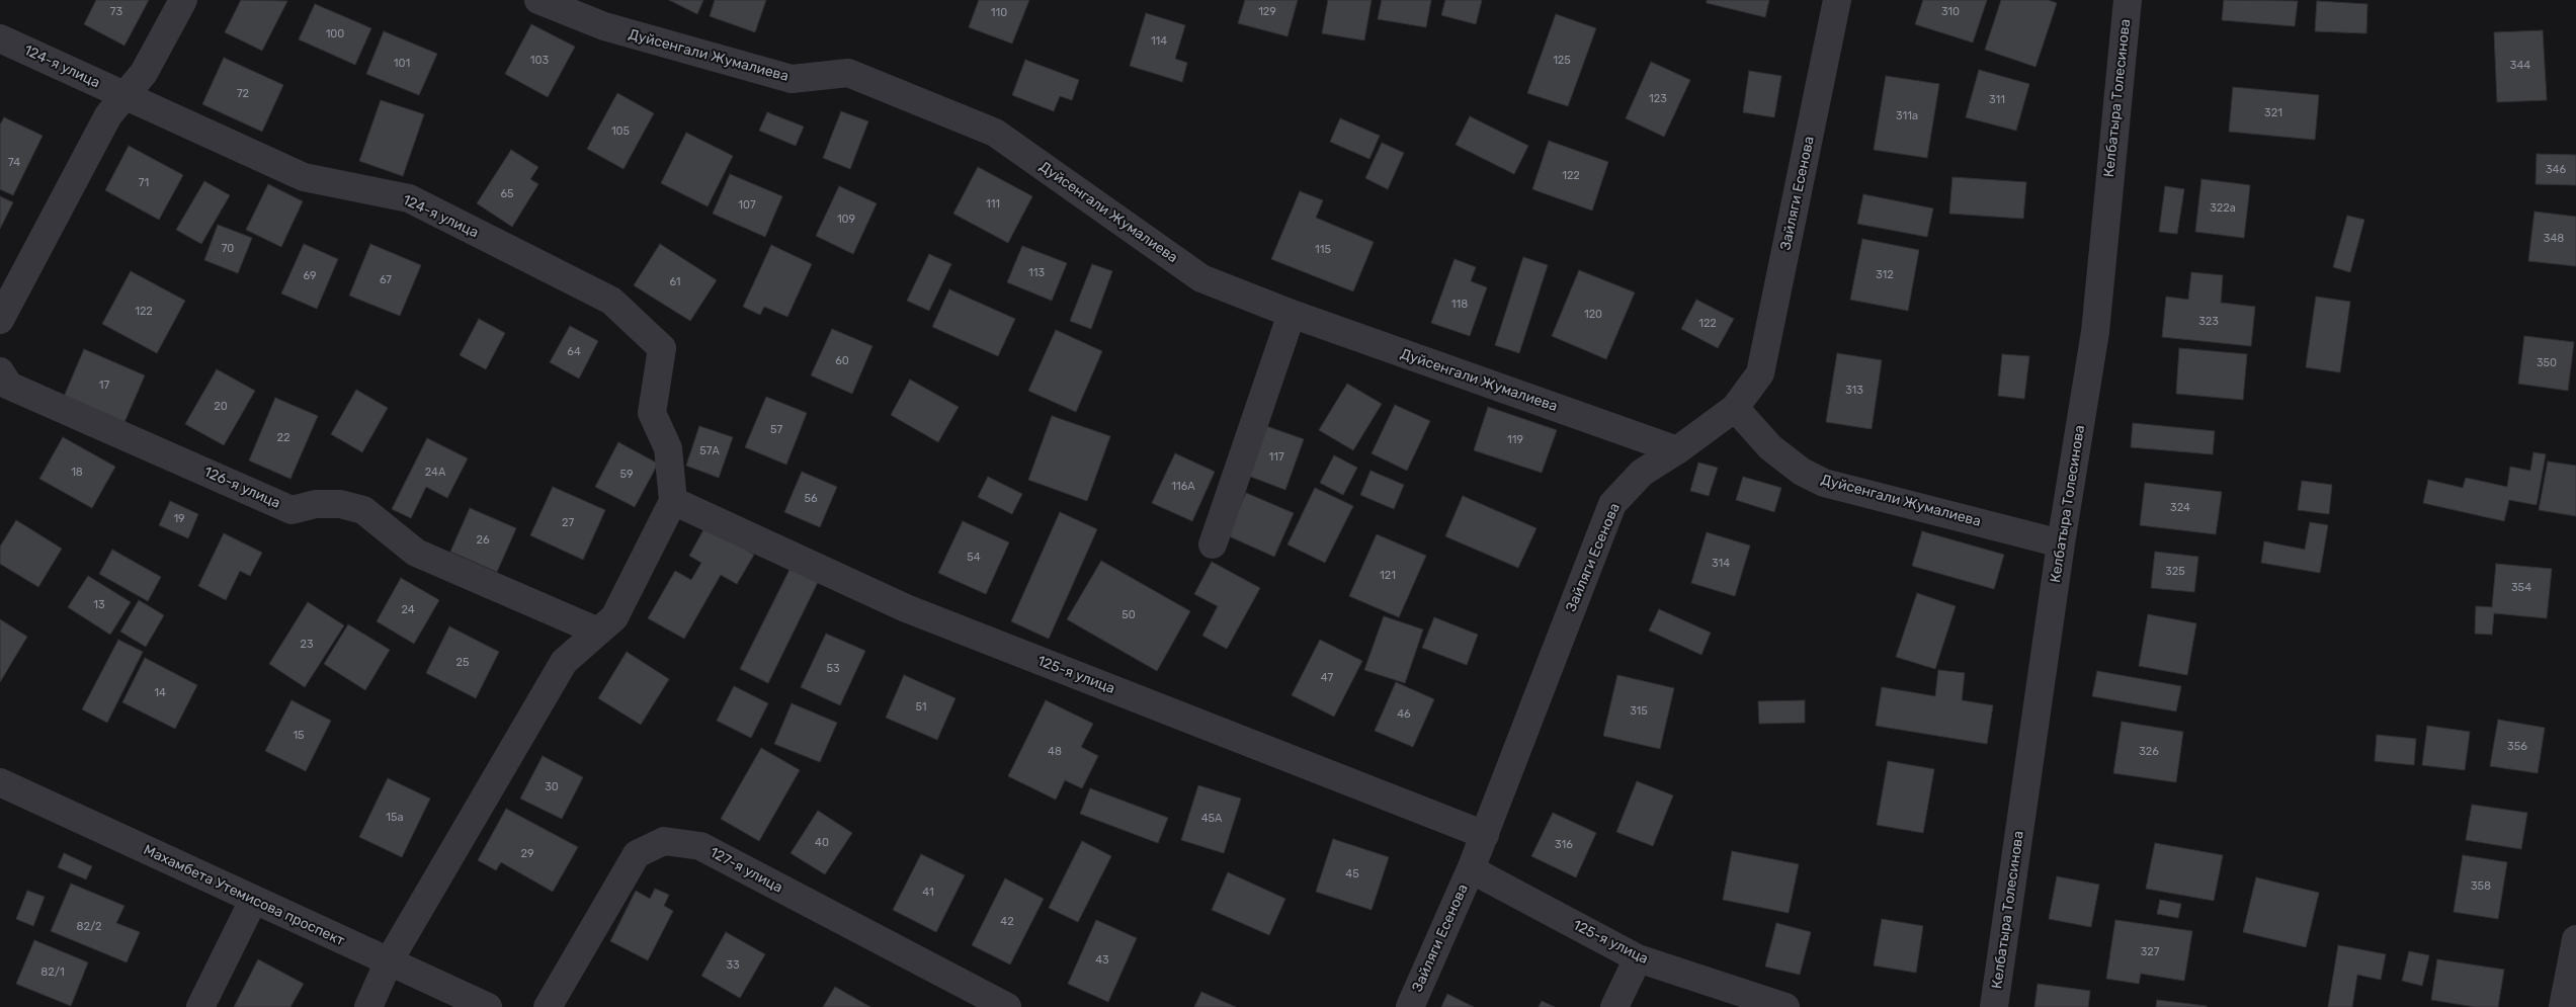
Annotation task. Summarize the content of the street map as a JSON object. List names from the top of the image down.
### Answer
{
  "streets": {
    "street": [
      "Дуйсенгали Жумалиева",
      "124-я улица",
      "Келбатыра Толесинова",
      "Зайляги Есенова",
      "126-я улица",
      "125-я улица",
      "127-я улица",
      "Махамбета Утемисова проспект"
    ]
  },
  "crossings": [
    ["Дуйсенгали Жумалиева", "Келбатыра Толесинова"],
    ["Дуйсенгали Жумалиева", "Зайляги Есенова"],
    ["124-я улица", "125-я улица"],
    ["Зайляги Есенова", "125-я улица"]
  ],
  "house_numbers": [
    "73",
    "129",
    "310",
    "110",
    "100",
    "114",
    "103",
    "125",
    "101",
    "344",
    "72",
    "123",
    "311",
    "321",
    "311а",
    "105",
    "74",
    "346",
    "122",
    "71",
    "65",
    "111",
    "107",
    "322а",
    "109",
    "348",
    "70",
    "115",
    "113",
    "312",
    "69",
    "67",
    "61",
    "118",
    "122",
    "120",
    "323",
    "122",
    "64",
    "60",
    "350",
    "17",
    "313",
    "20",
    "57",
    "22",
    "119",
    "57А",
    "117",
    "18",
    "24А",
    "59",
    "116А",
    "56",
    "324",
    "19",
    "27",
    "26",
    "54",
    "314",
    "325",
    "121",
    "354",
    "13",
    "24",
    "50",
    "23",
    "25",
    "53",
    "47",
    "14",
    "51",
    "315",
    "46",
    "15",
    "356",
    "48",
    "326",
    "30",
    "15а",
    "45А",
    "40",
    "316",
    "29",
    "45",
    "358",
    "41",
    "42",
    "82/2",
    "327",
    "43",
    "33",
    "82/1"
  ]
}
